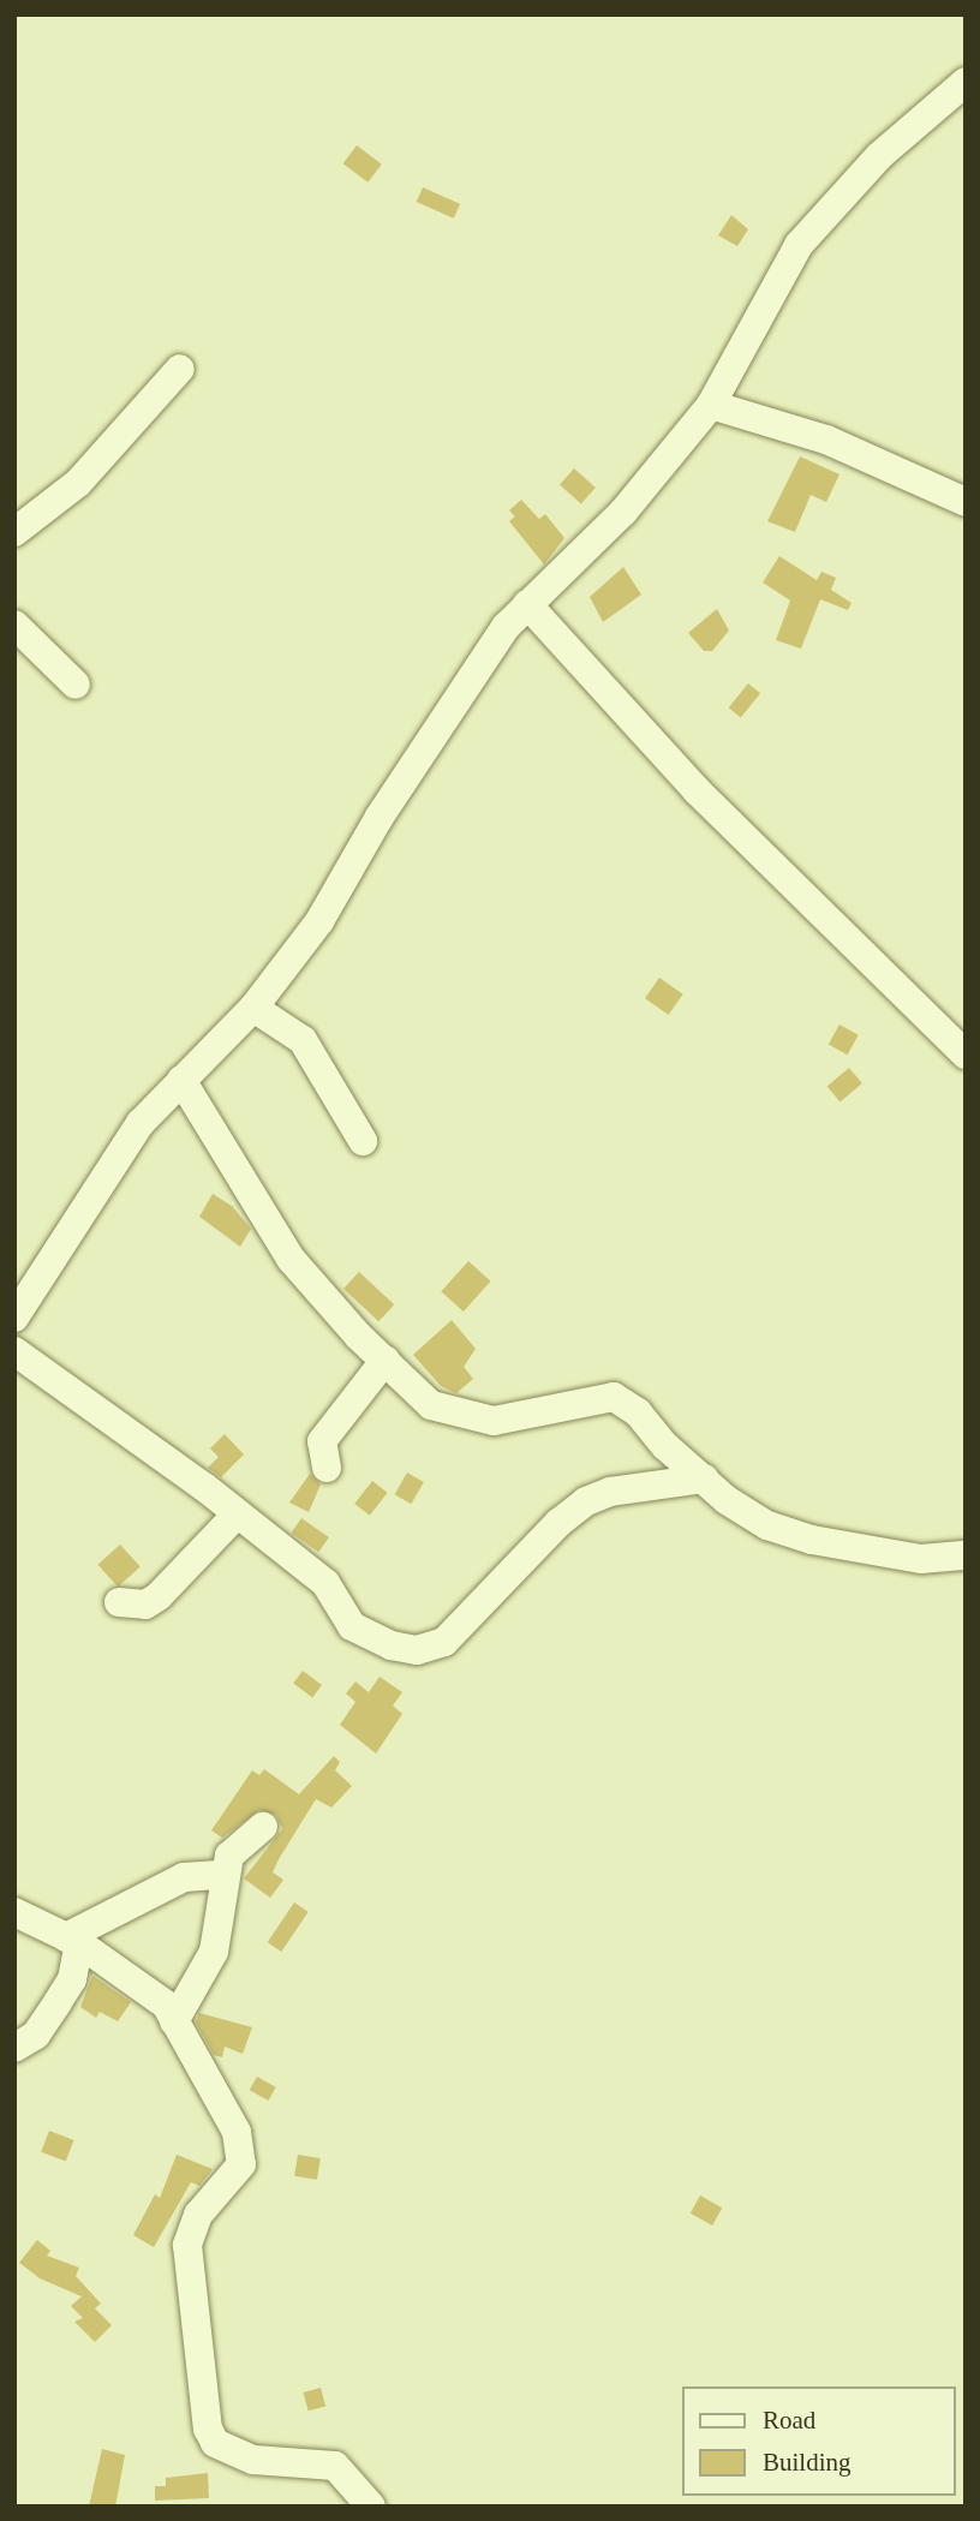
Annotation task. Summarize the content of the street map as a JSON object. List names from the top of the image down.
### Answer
{
  "legend": ["Road", "Building"]
}
